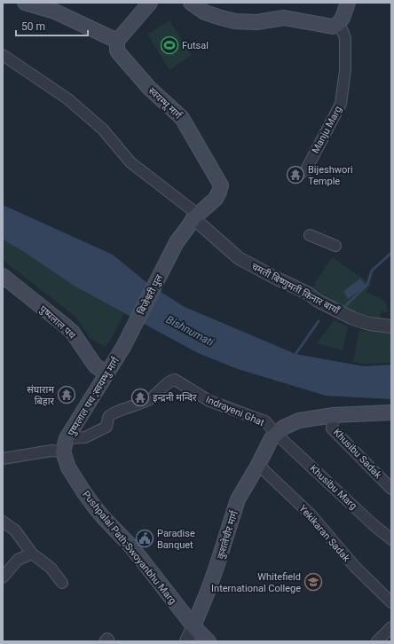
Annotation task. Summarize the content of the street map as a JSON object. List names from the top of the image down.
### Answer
{
  "streets": {
    "main road": [
      "स्वयम्भू मार्ग",
      "बिजेश्वरी पुल",
      "पुष्पलाल पथ",
      "पुष्पलाल पथ ;स्वयम्भु मार्ग",
      "कुशलेचौर मार्ग",
      "Pushpalal Path;Swoyanbhu Marg"
    ],
    "street": [
      "Manju Marg",
      "चमती बिष्णुमती किनार बायाँ",
      "Indrayeni Ghat",
      "Khusibu Sadak",
      "Khusibu Marg",
      "Yekikaran Sadak"
    ]
  },
  "crossings": [
    ["स्वयम्भू मार्ग", "चमती बिष्णुमती किनार बायाँ"],
    ["स्वयम्भू मार्ग", "बिजेश्वरी पुल"],
    ["बिजेश्वरी पुल", "पुष्पलाल पथ ;स्वयम्भु मार्ग"],
    ["पुष्पलाल पथ", "पुष्पलाल पथ ;स्वयम्भु मार्ग"],
    ["पुष्पलाल पथ ;स्वयम्भु मार्ग", "Indrayeni Ghat"],
    ["पुष्पलाल पथ ;स्वयम्भु मार्ग", "Pushpalal Path;Swoyanbhu Marg"],
    ["Indrayeni Ghat", "Khusibu Marg"],
    ["Indrayeni Ghat", "कुशलेचौर मार्ग"],
    ["Indrayeni Ghat", "Pushpalal Path;Swoyanbhu Marg"],
    ["Khusibu Marg", "कुशलेचौर मार्ग"],
    ["Yekikaran Sadak", "कुशलेचौर मार्ग"],
    ["कुशलेचौर मार्ग", "Pushpalal Path;Swoyanbhu Marg"]
  ],
  "water": ["Bishnumati"],
  "places": {
    "sports": ["Futsal"],
    "temple": ["Bijeshwori Temple", "संघाराम बिहार", "इन्द्रनी मन्दिर"],
    "public building": ["Paradise Banquet"],
    "school or university": ["Whitefield International College"]
  },
  "scale_bar": "50 m"
}
